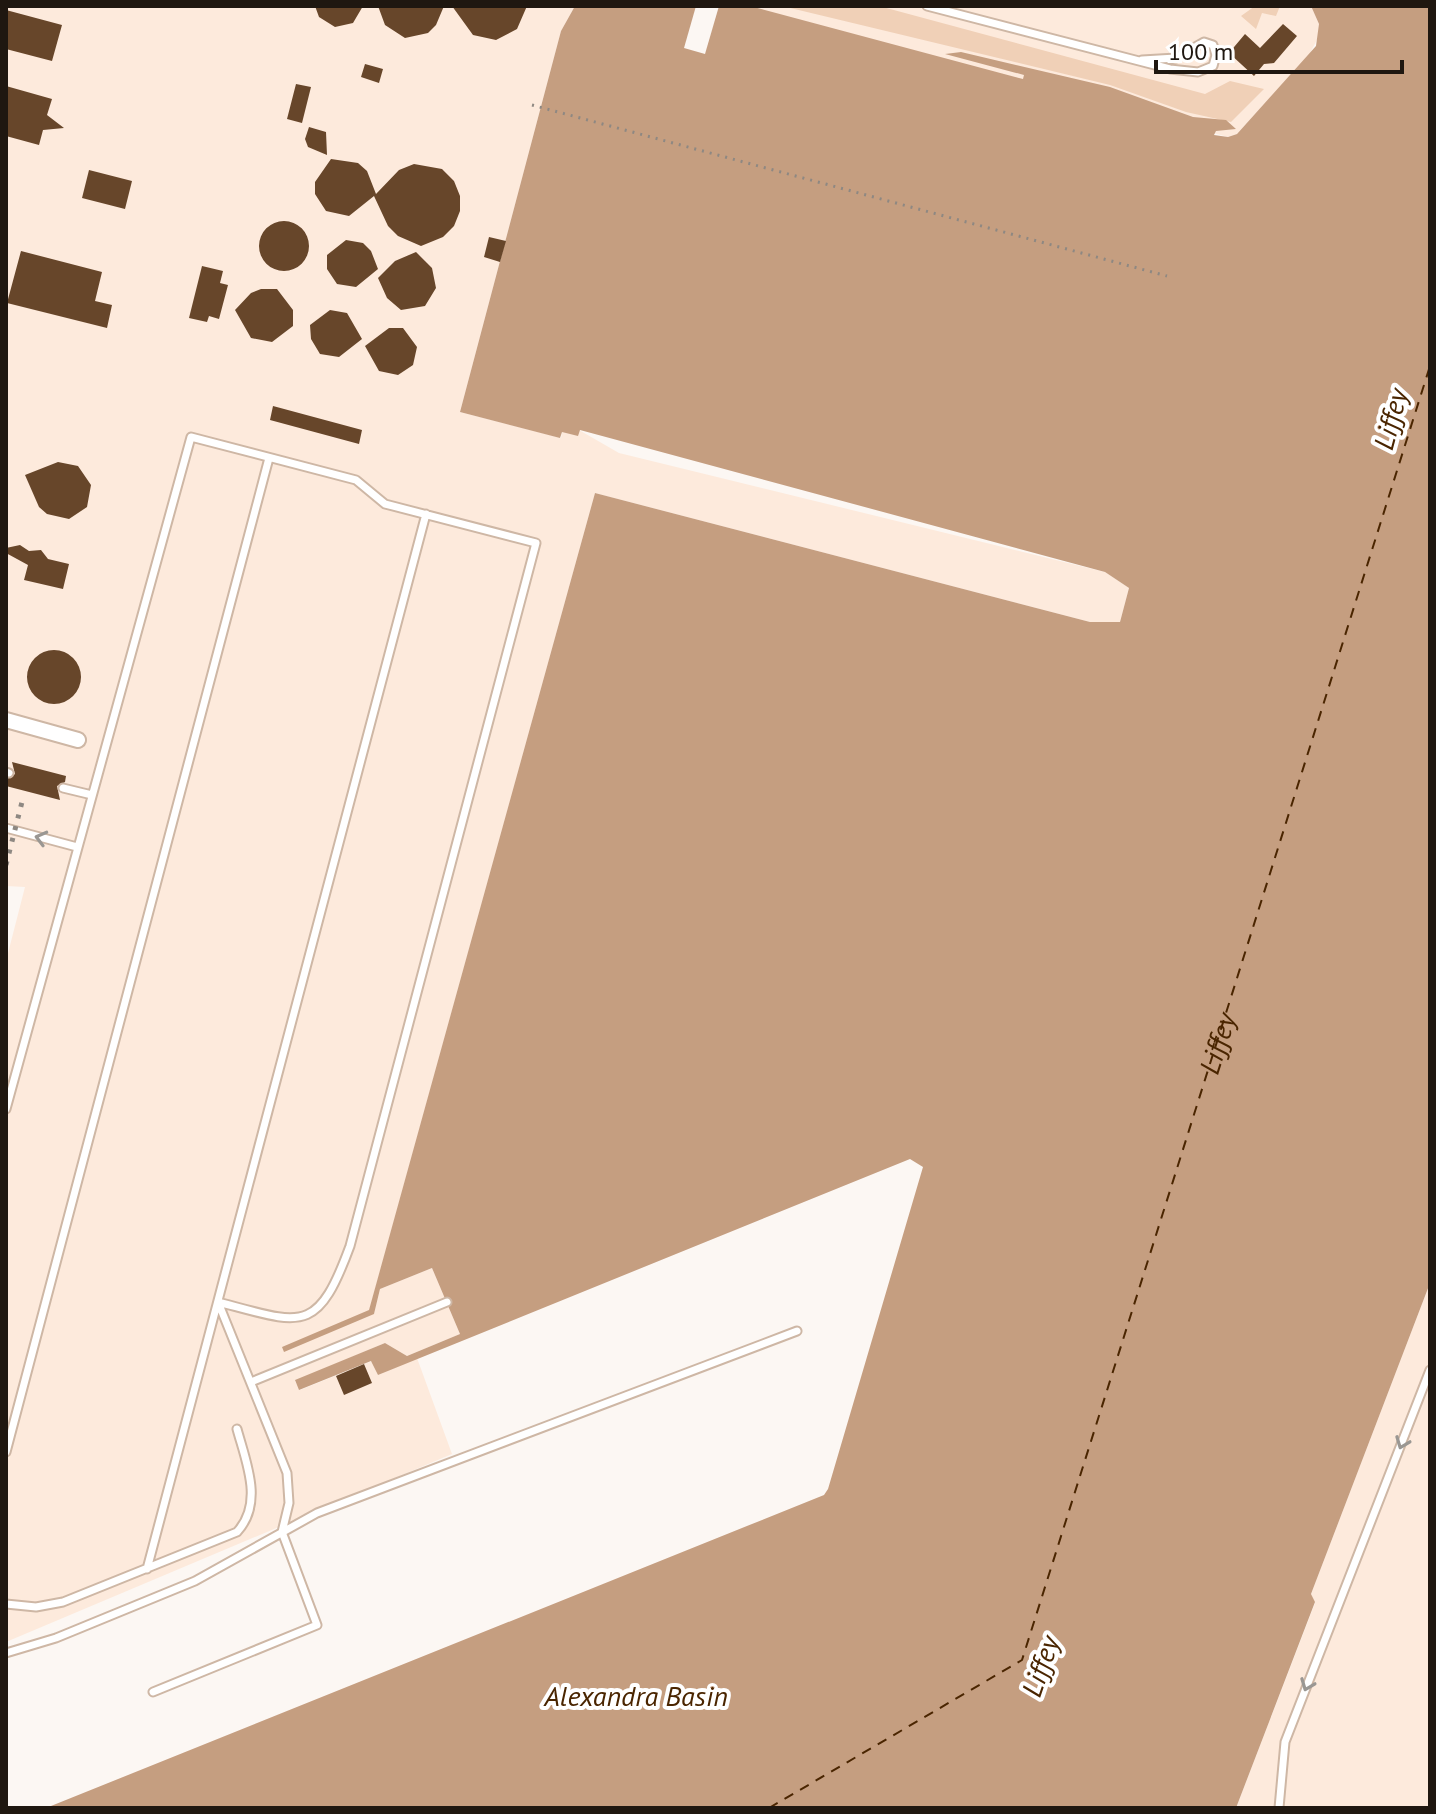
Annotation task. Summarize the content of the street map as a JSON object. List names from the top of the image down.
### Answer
{
  "water": ["Liffey", "Alexandra Basin"],
  "scale_bar": "100 m"
}
